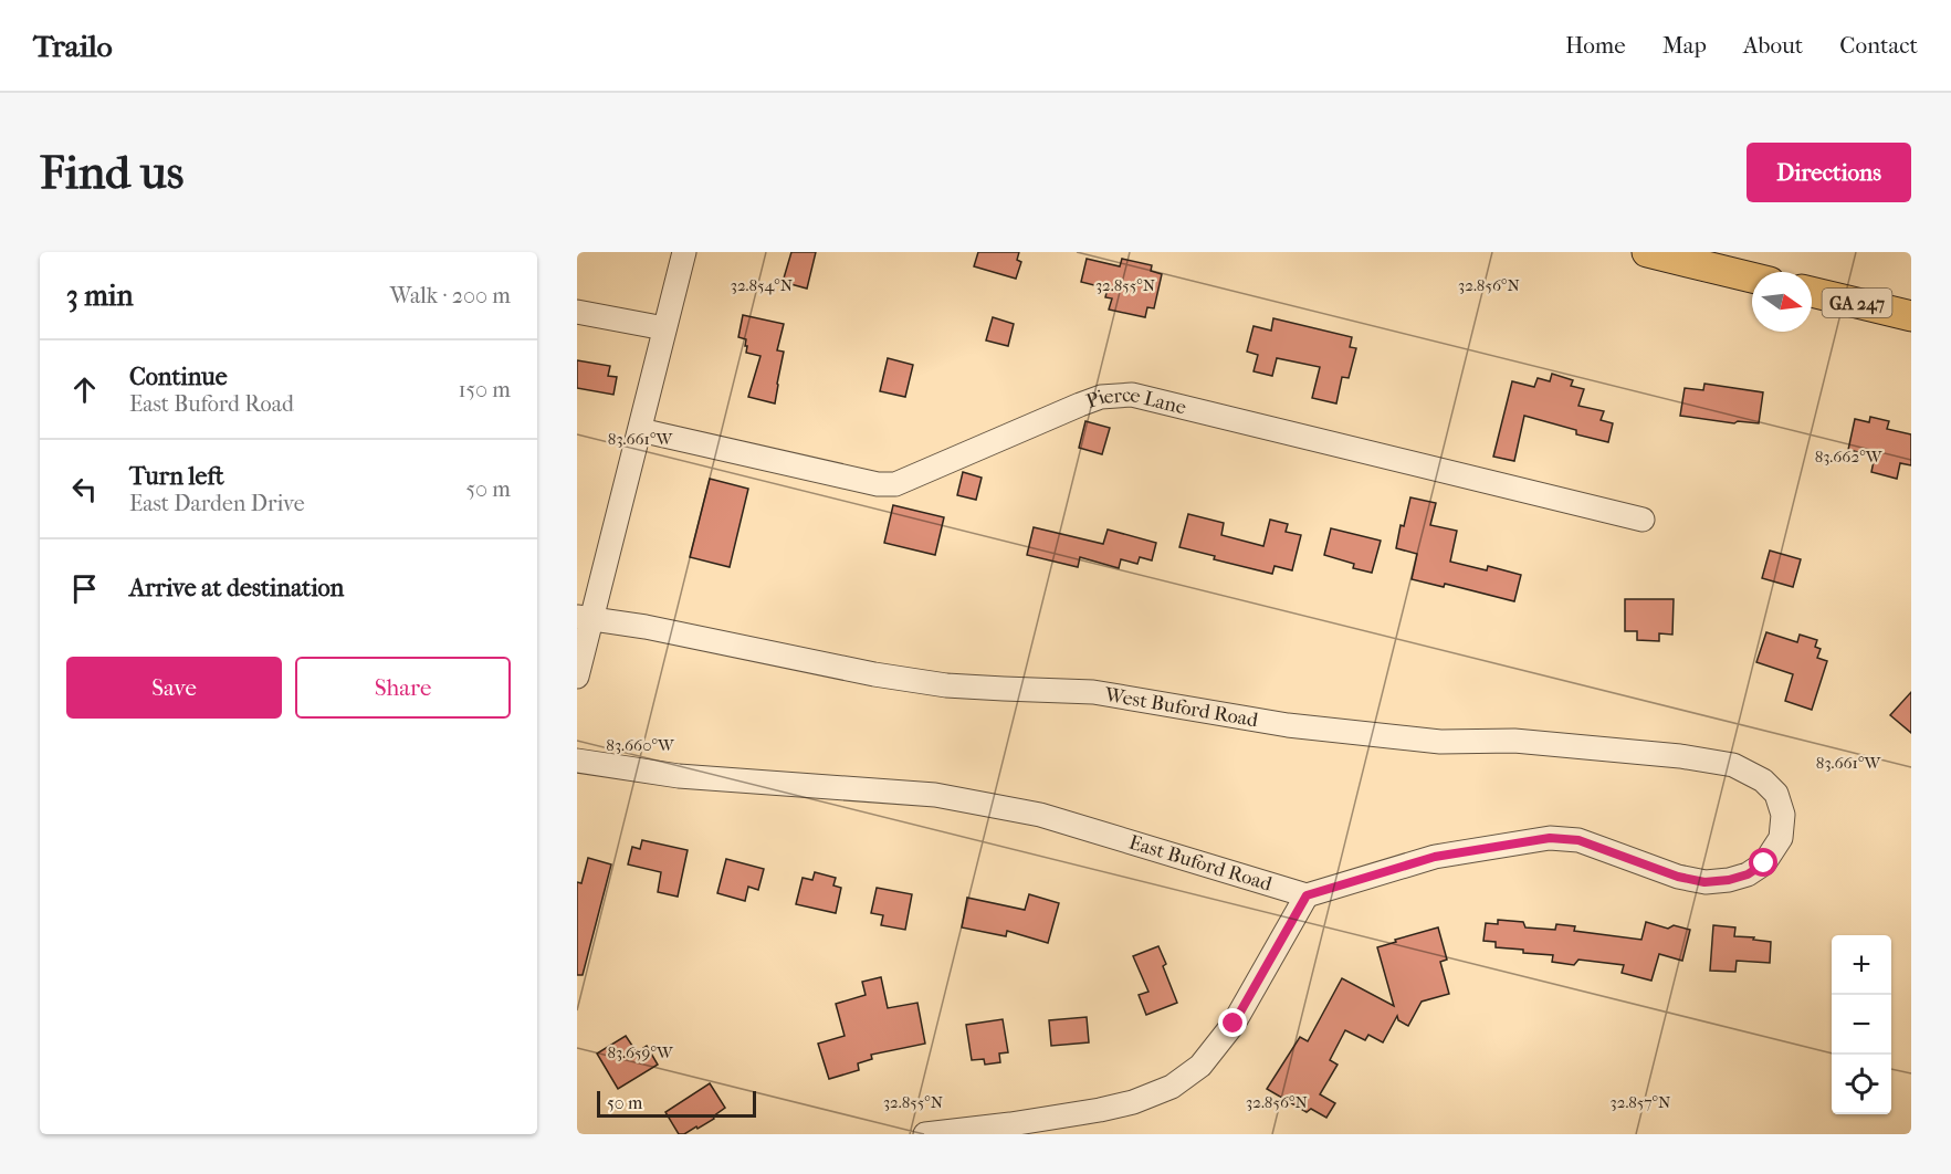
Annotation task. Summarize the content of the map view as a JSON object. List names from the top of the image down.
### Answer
{
  "streets": {
    "main road": ["GA 247"],
    "street": ["Pierce Lane", "West Buford Road", "East Buford Road"]
  },
  "crossings": [
    ["West Buford Road", "East Buford Road"]
  ],
  "scale_bar": "50 m",
  "north": "right",
  "page": {
    "header": "Trailo",
    "nav": [
      "Home",
      "Map",
      "About",
      "Contact"
    ],
    "buttons": [
      "Directions",
      ["Save", "Share"]
    ],
    "title": "Find us",
    "heading": ["3 min", "Walk · 200 m"],
    "list": [
      ["Continue", "East Buford Road", "150 m"],
      ["Turn left", "East Darden Drive", "50 m"],
      "Arrive at destination"
    ],
    "map_buttons": ["+", "−"],
    "scale": "50 m"
  },
  "coordinates": [
    "32.854°N",
    "32.855°N",
    "32.856°N",
    "83.661°W",
    "83.662°W",
    "83.660°W",
    "83.659°W",
    "32.857°N"
  ]
}
